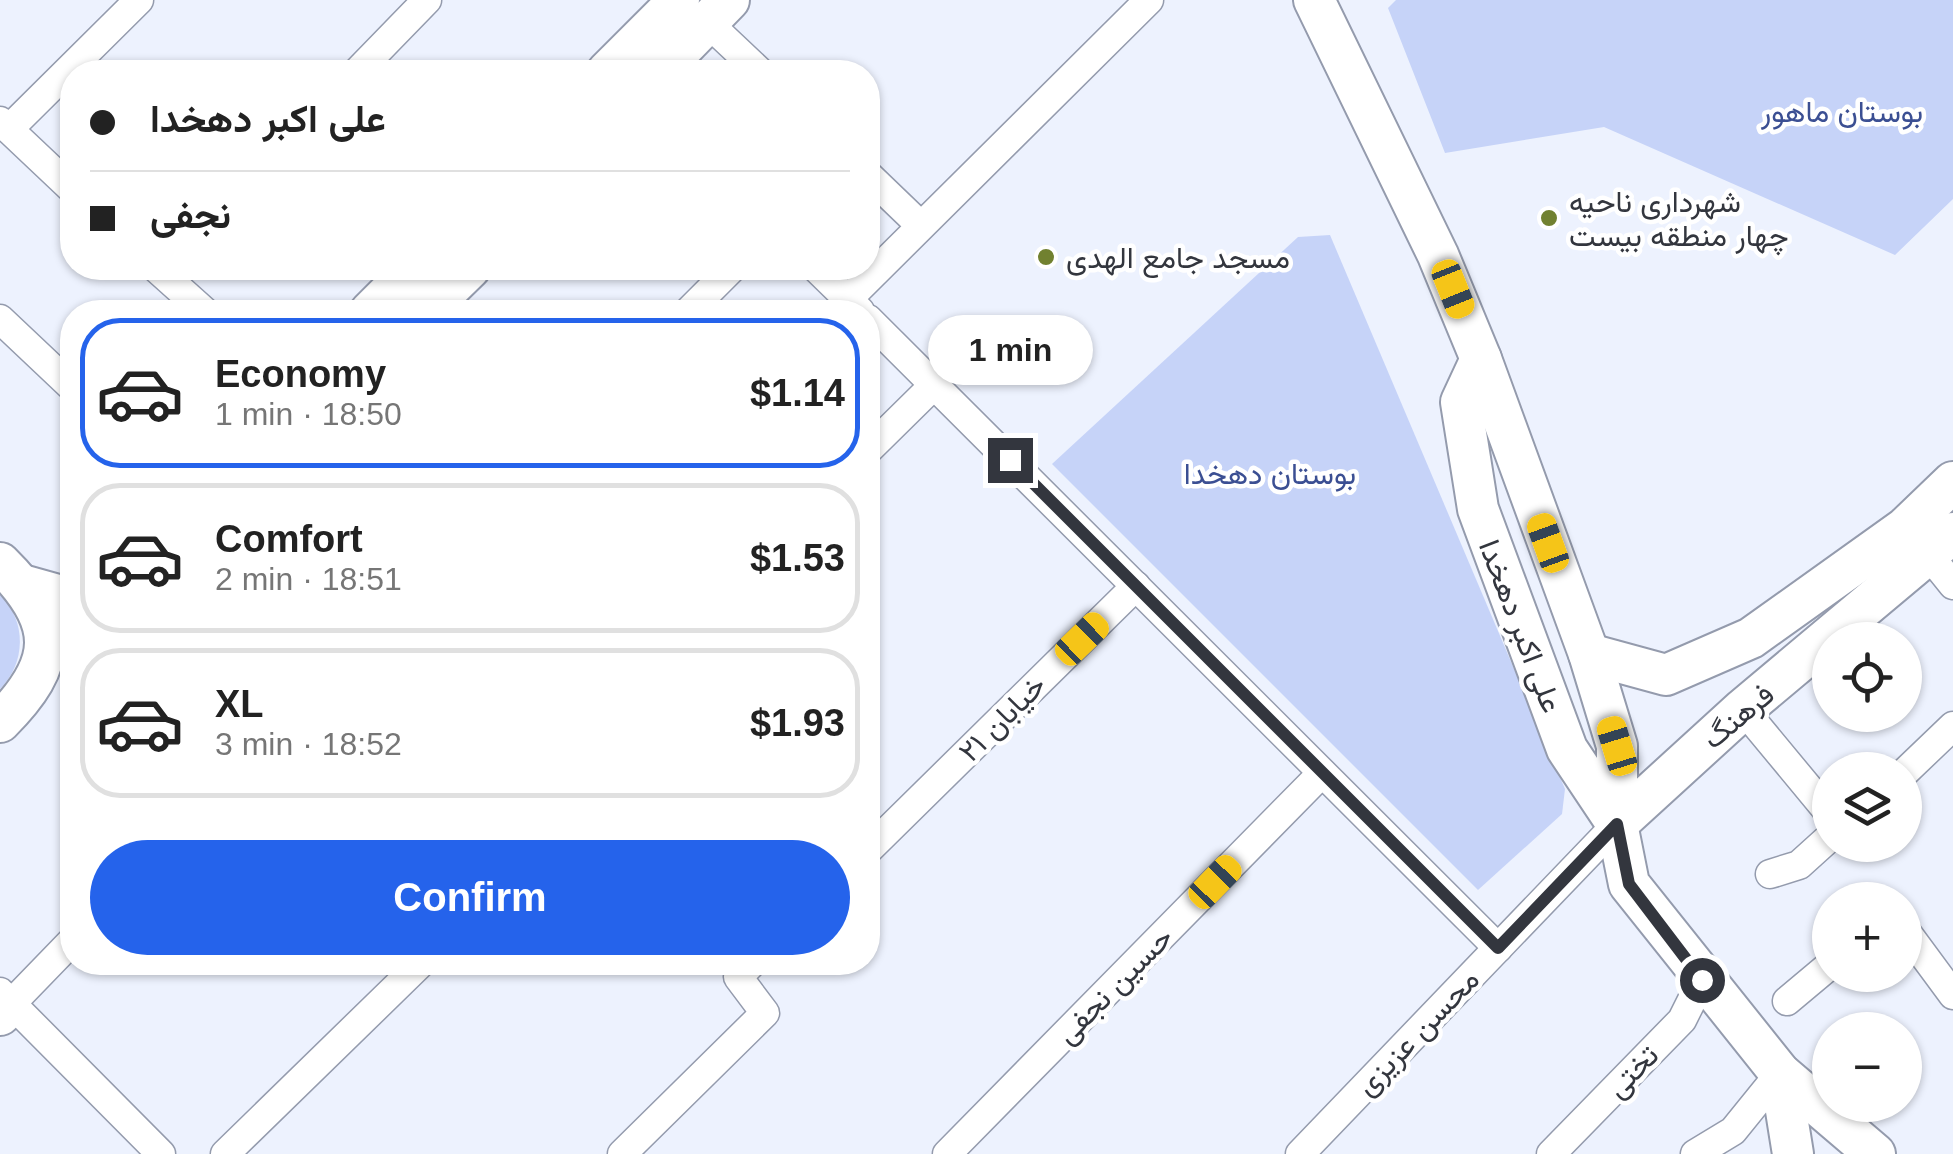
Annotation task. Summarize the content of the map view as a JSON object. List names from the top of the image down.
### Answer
{
  "streets": {
    "street": [
      "علی اکبر دهخدا",
      "فرهنگ",
      "خیابان ۲۱",
      "حسین نجفی",
      "محسن عزیزی",
      "تختی"
    ]
  },
  "crossings": [
    ["علی اکبر دهخدا", "فرهنگ"],
    ["علی اکبر دهخدا", "محسن عزیزی"],
    ["علی اکبر دهخدا", "تختی"],
    ["فرهنگ", "محسن عزیزی"]
  ],
  "parks": ["بوستان ماهور", "بوستان دهخدا"],
  "places": ["شهرداری ناحیه چهار منطقه بیست", "مسجد جامع الهدی"],
  "page": {
    "banner": ["علی اکبر دهخدا", "نجفی"],
    "bubble": "1 min",
    "list": [
      {
        "name": "Economy",
        "note": "1 min · 18:50",
        "value": "$1.14"
      },
      {
        "name": "Comfort",
        "note": "2 min · 18:51",
        "value": "$1.53"
      },
      {
        "name": "XL",
        "note": "3 min · 18:52",
        "value": "$1.93"
      }
    ],
    "map_buttons": ["+", "−"],
    "buttons": "Confirm"
  }
}
